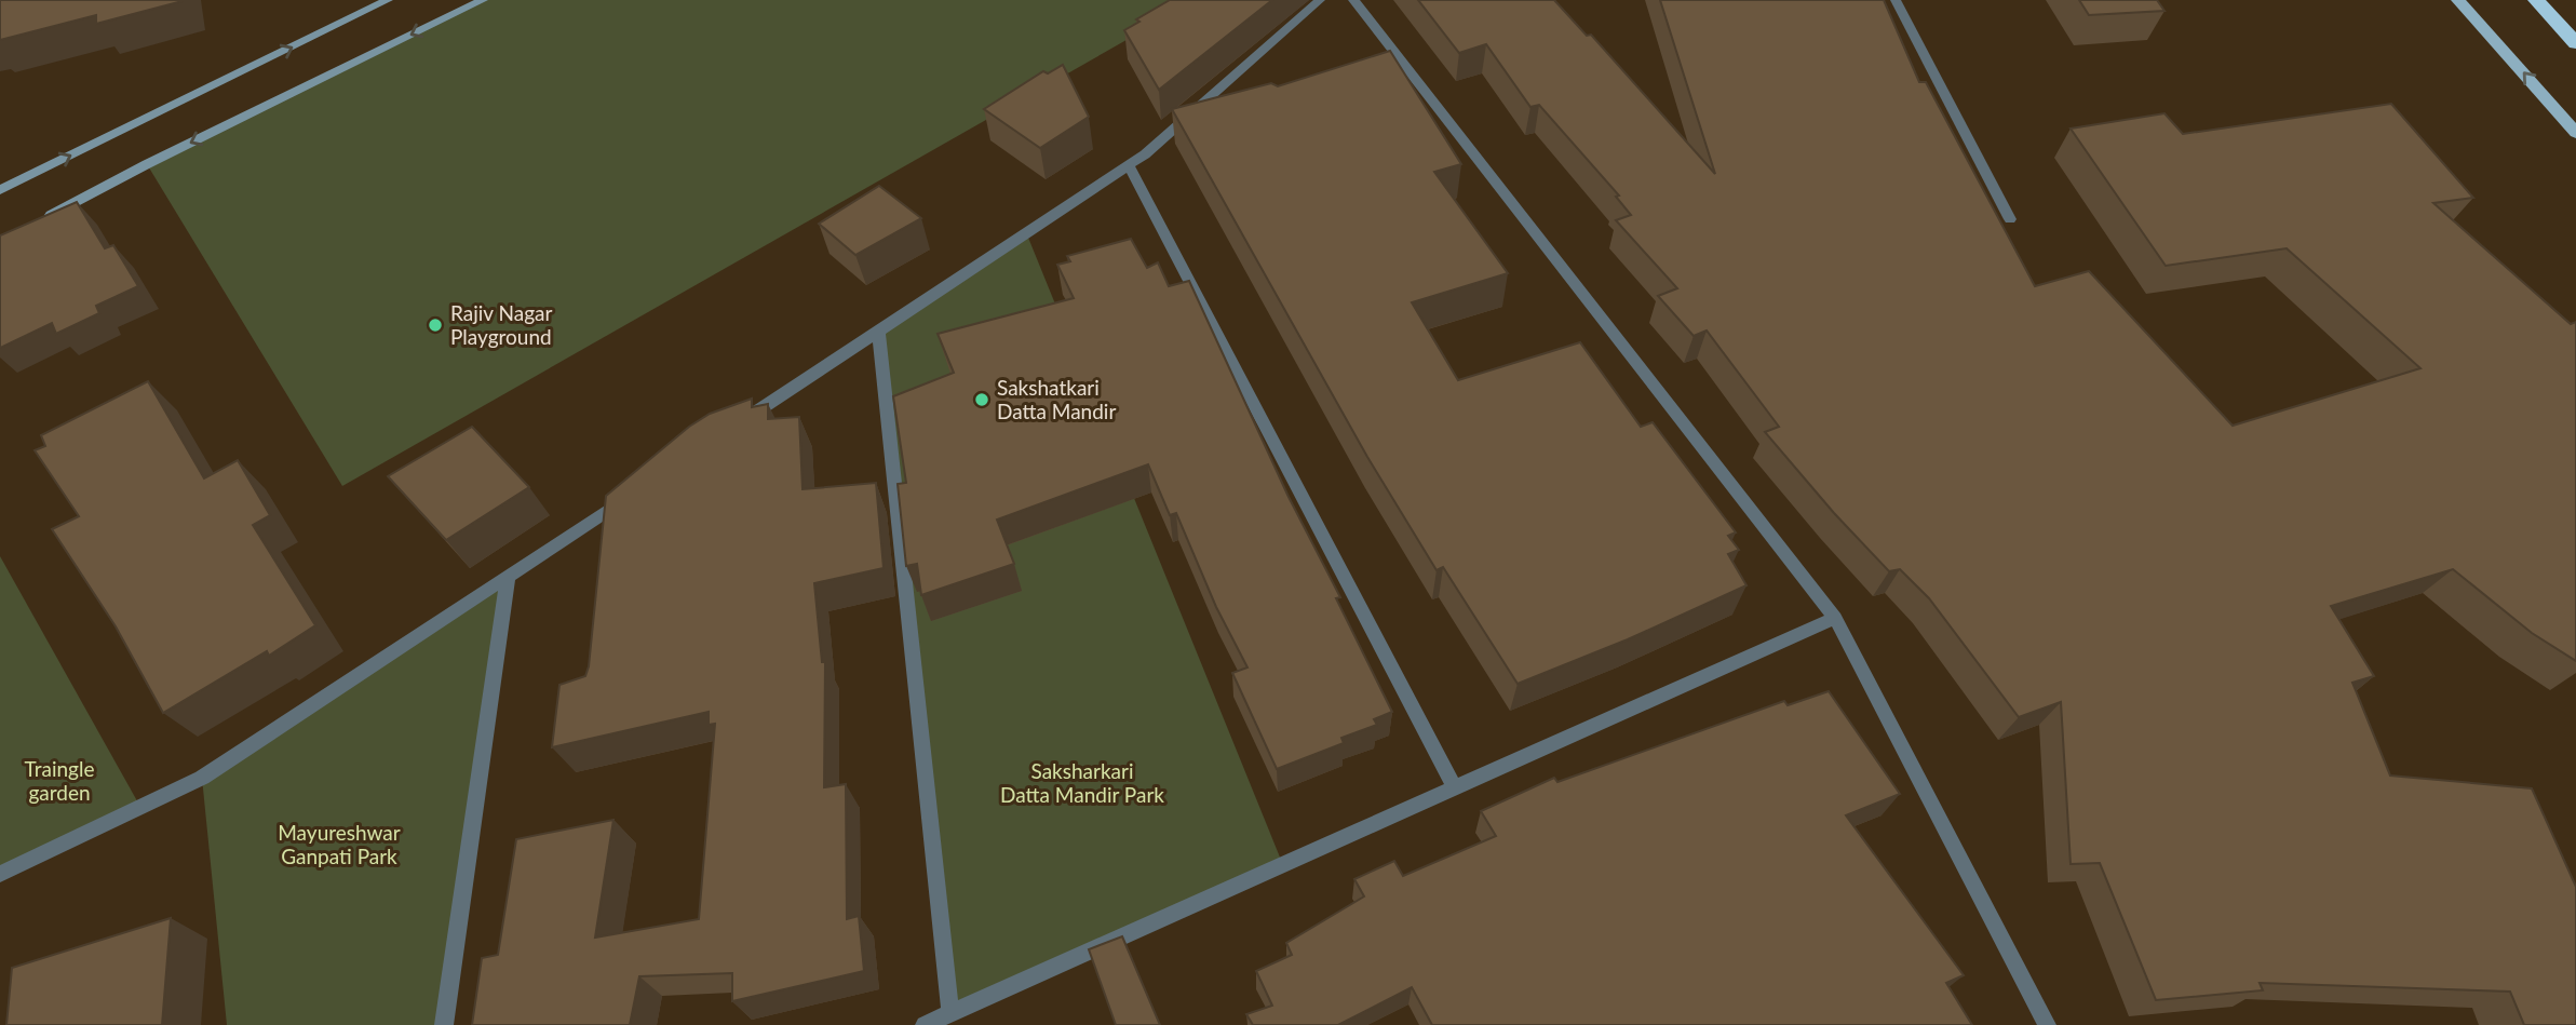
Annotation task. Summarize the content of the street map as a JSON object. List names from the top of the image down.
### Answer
{
  "parks": ["Traingle garden", "Saksharkari Datta Mandir Park", "Mayureshwar Ganpati Park"],
  "places": ["Rajiv Nagar Playground", "Sakshatkari Datta Mandir"]
}
